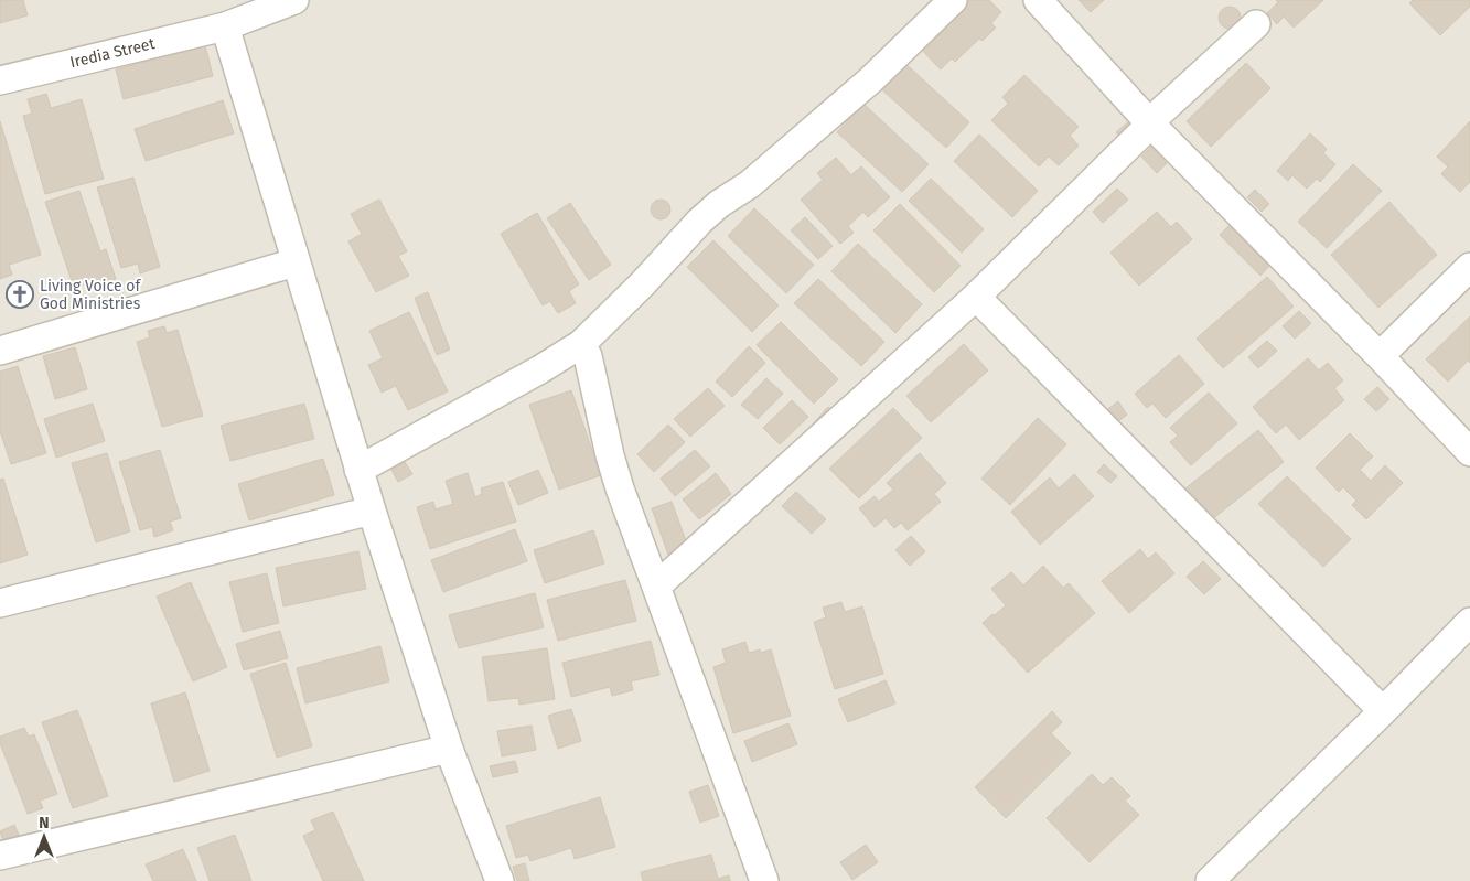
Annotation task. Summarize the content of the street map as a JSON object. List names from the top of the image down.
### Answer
{
  "streets": {
    "street": ["Iredia Street"]
  },
  "places": {
    "church": ["Living Voice of God Ministries"]
  },
  "north": "top"
}
